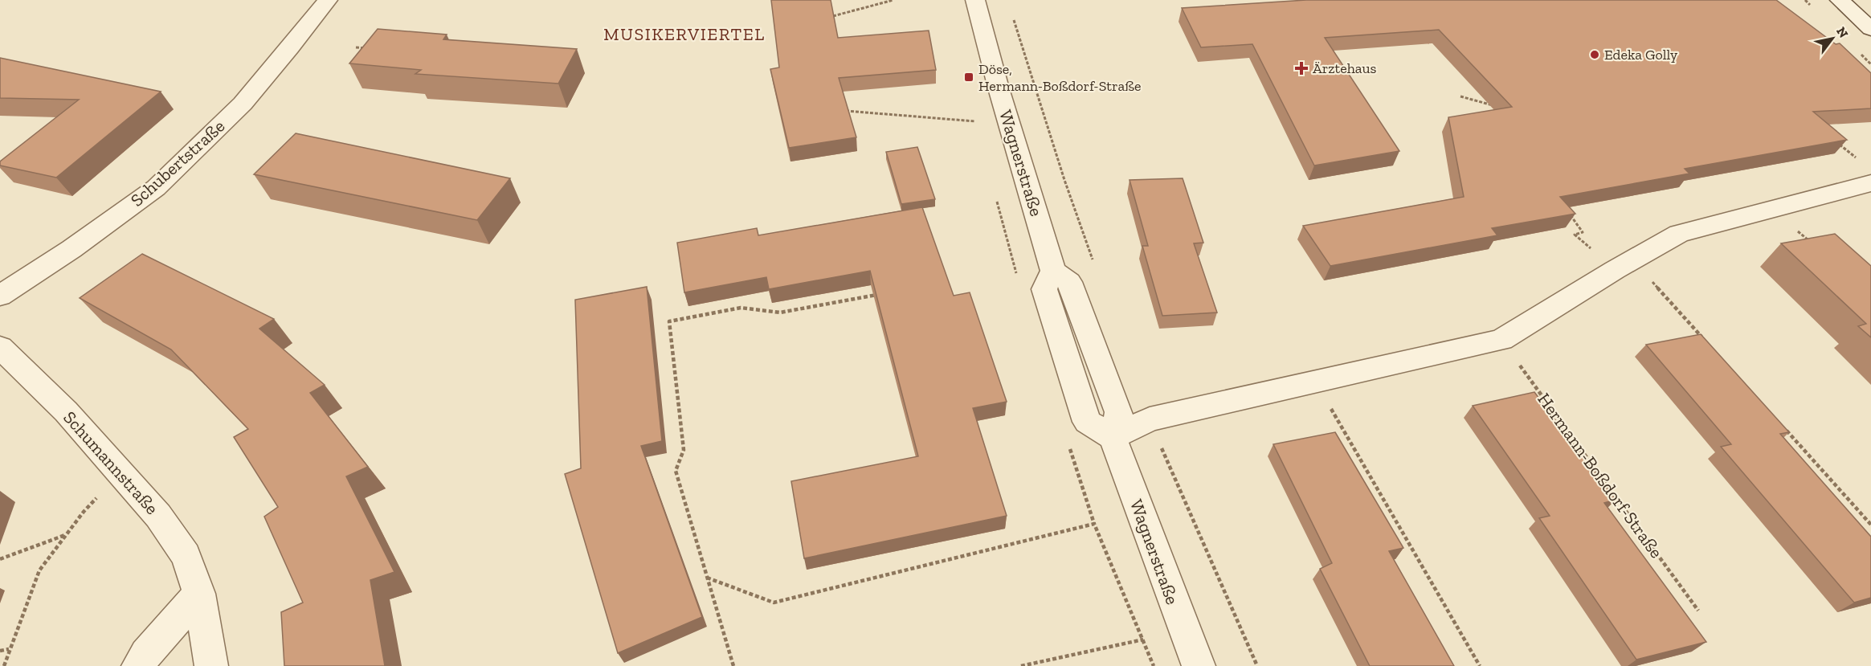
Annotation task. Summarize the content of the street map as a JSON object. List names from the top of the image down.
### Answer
{
  "streets": {
    "street": ["Schubertstraße", "Wagnerstraße", "Schumannstraße"],
    "path": ["Hermann-Boßdorf-Straße"]
  },
  "districts": ["MUSIKERVIERTEL"],
  "places": {
    "other": ["Edeka Golly"],
    "health": ["Ärztehaus"],
    "transit": ["Döse, Hermann-Boßdorf-Straße"]
  },
  "north": "top right"
}
